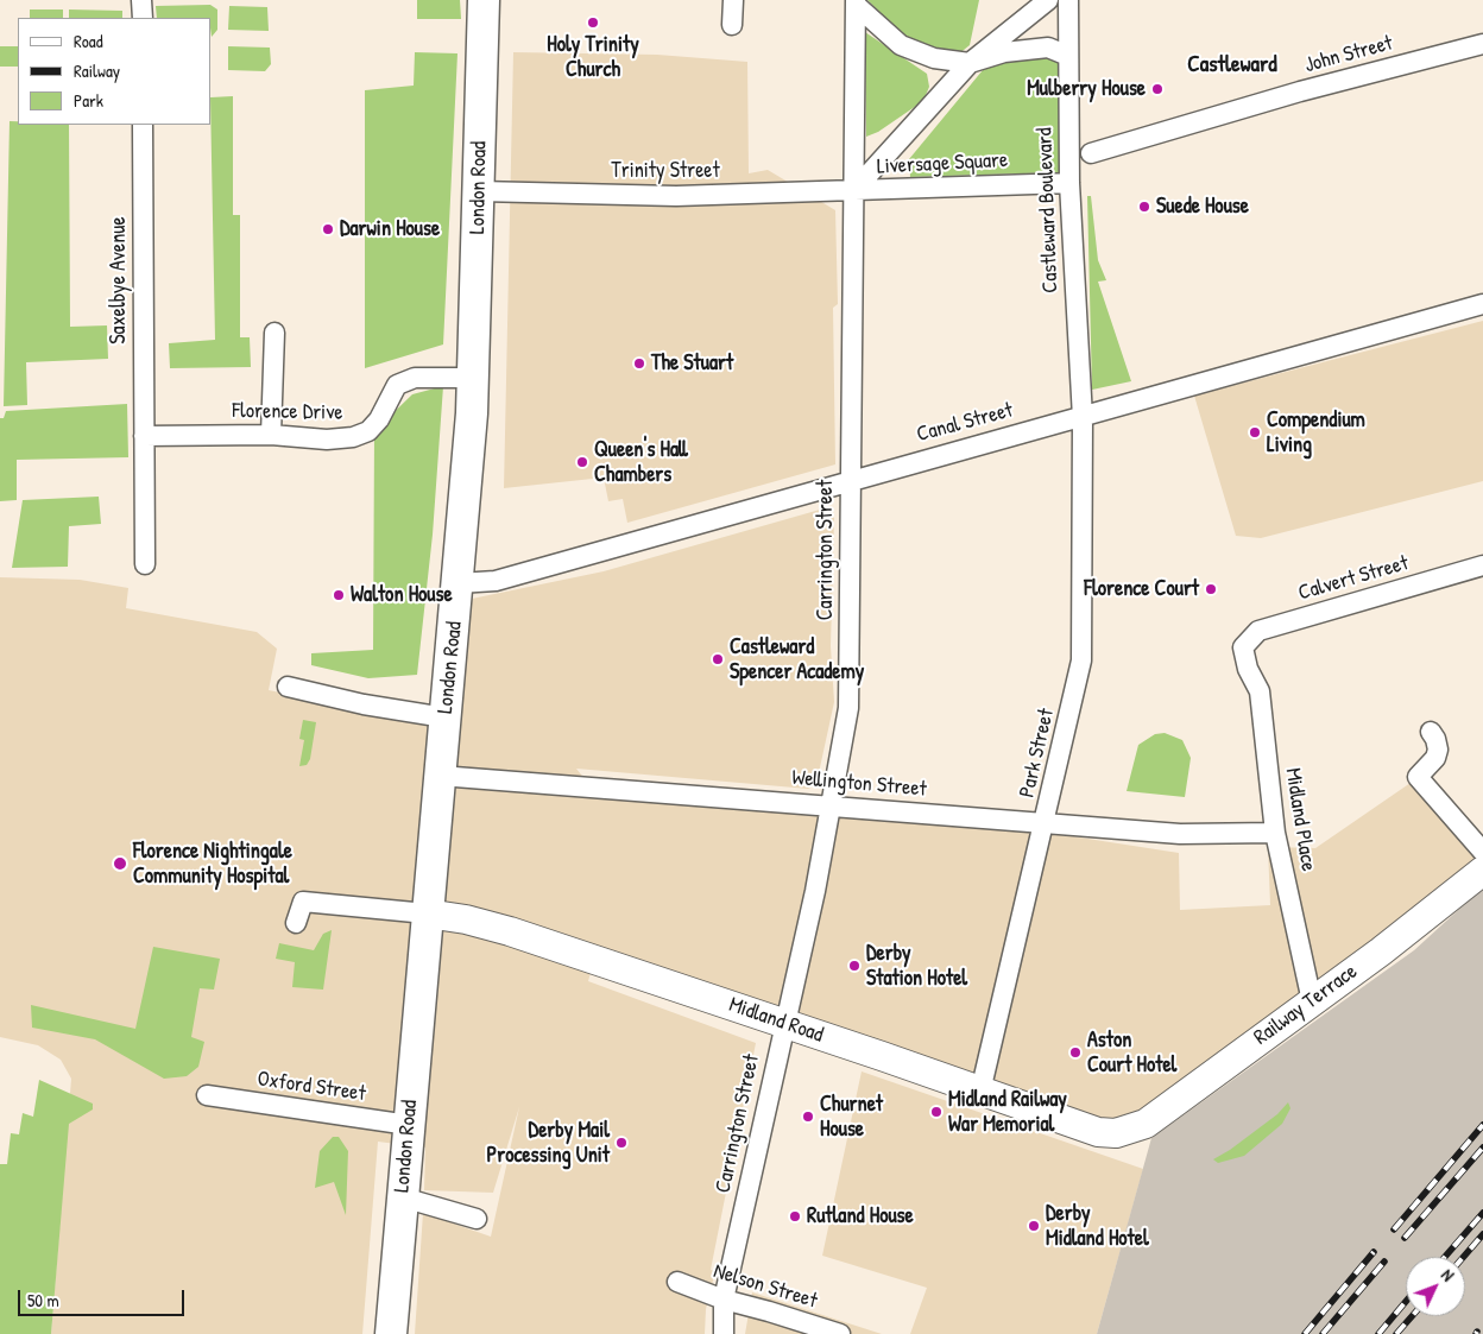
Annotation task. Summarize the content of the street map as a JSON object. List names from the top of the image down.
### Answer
{
  "streets": {
    "main road": ["London Road", "Railway Terrace", "Midland Road"],
    "street": [
      "John Street",
      "Liversage Square",
      "Trinity Street",
      "Castleward Boulevard",
      "Saxelbye Avenue",
      "Florence Drive",
      "Canal Street",
      "Carrington Street",
      "Calvert Street",
      "Park Street",
      "Wellington Street",
      "Midland Place",
      "Oxford Street",
      "Nelson Street"
    ]
  },
  "crossings": [
    ["Liversage Square", "Trinity Street"],
    ["Liversage Square", "Castleward Boulevard"],
    ["Liversage Square", "Carrington Street"],
    ["Trinity Street", "London Road"],
    ["Trinity Street", "Carrington Street"],
    ["London Road", "Florence Drive"],
    ["London Road", "Canal Street"],
    ["London Road", "Wellington Street"],
    ["London Road", "Midland Road"],
    ["London Road", "Oxford Street"],
    ["Castleward Boulevard", "Canal Street"],
    ["Castleward Boulevard", "Park Street"],
    ["Saxelbye Avenue", "Florence Drive"],
    ["Canal Street", "Carrington Street"],
    ["Canal Street", "Park Street"],
    ["Carrington Street", "Wellington Street"],
    ["Carrington Street", "Midland Road"],
    ["Carrington Street", "Nelson Street"],
    ["Calvert Street", "Midland Place"],
    ["Park Street", "Wellington Street"],
    ["Park Street", "Midland Road"],
    ["Wellington Street", "Midland Place"],
    ["Midland Place", "Railway Terrace"],
    ["Railway Terrace", "Midland Road"]
  ],
  "districts": ["Castleward"],
  "places": [
    "Holy Trinity Church",
    "Mulberry House",
    "Suede House",
    "Darwin House",
    "The Stuart",
    "Compendium Living",
    "Queen's Hall Chambers",
    "Florence Court",
    "Walton House",
    "Castleward Spencer Academy",
    "Florence Nightingale Community Hospital",
    "Derby Station Hotel",
    "Aston Court Hotel",
    "Midland Railway War Memorial",
    "Churnet House",
    "Derby Mail Processing Unit",
    "Rutland House",
    "Derby Midland Hotel"
  ],
  "legend": ["Road", "Railway", "Park"],
  "scale_bar": "50 m",
  "north": "top right"
}
